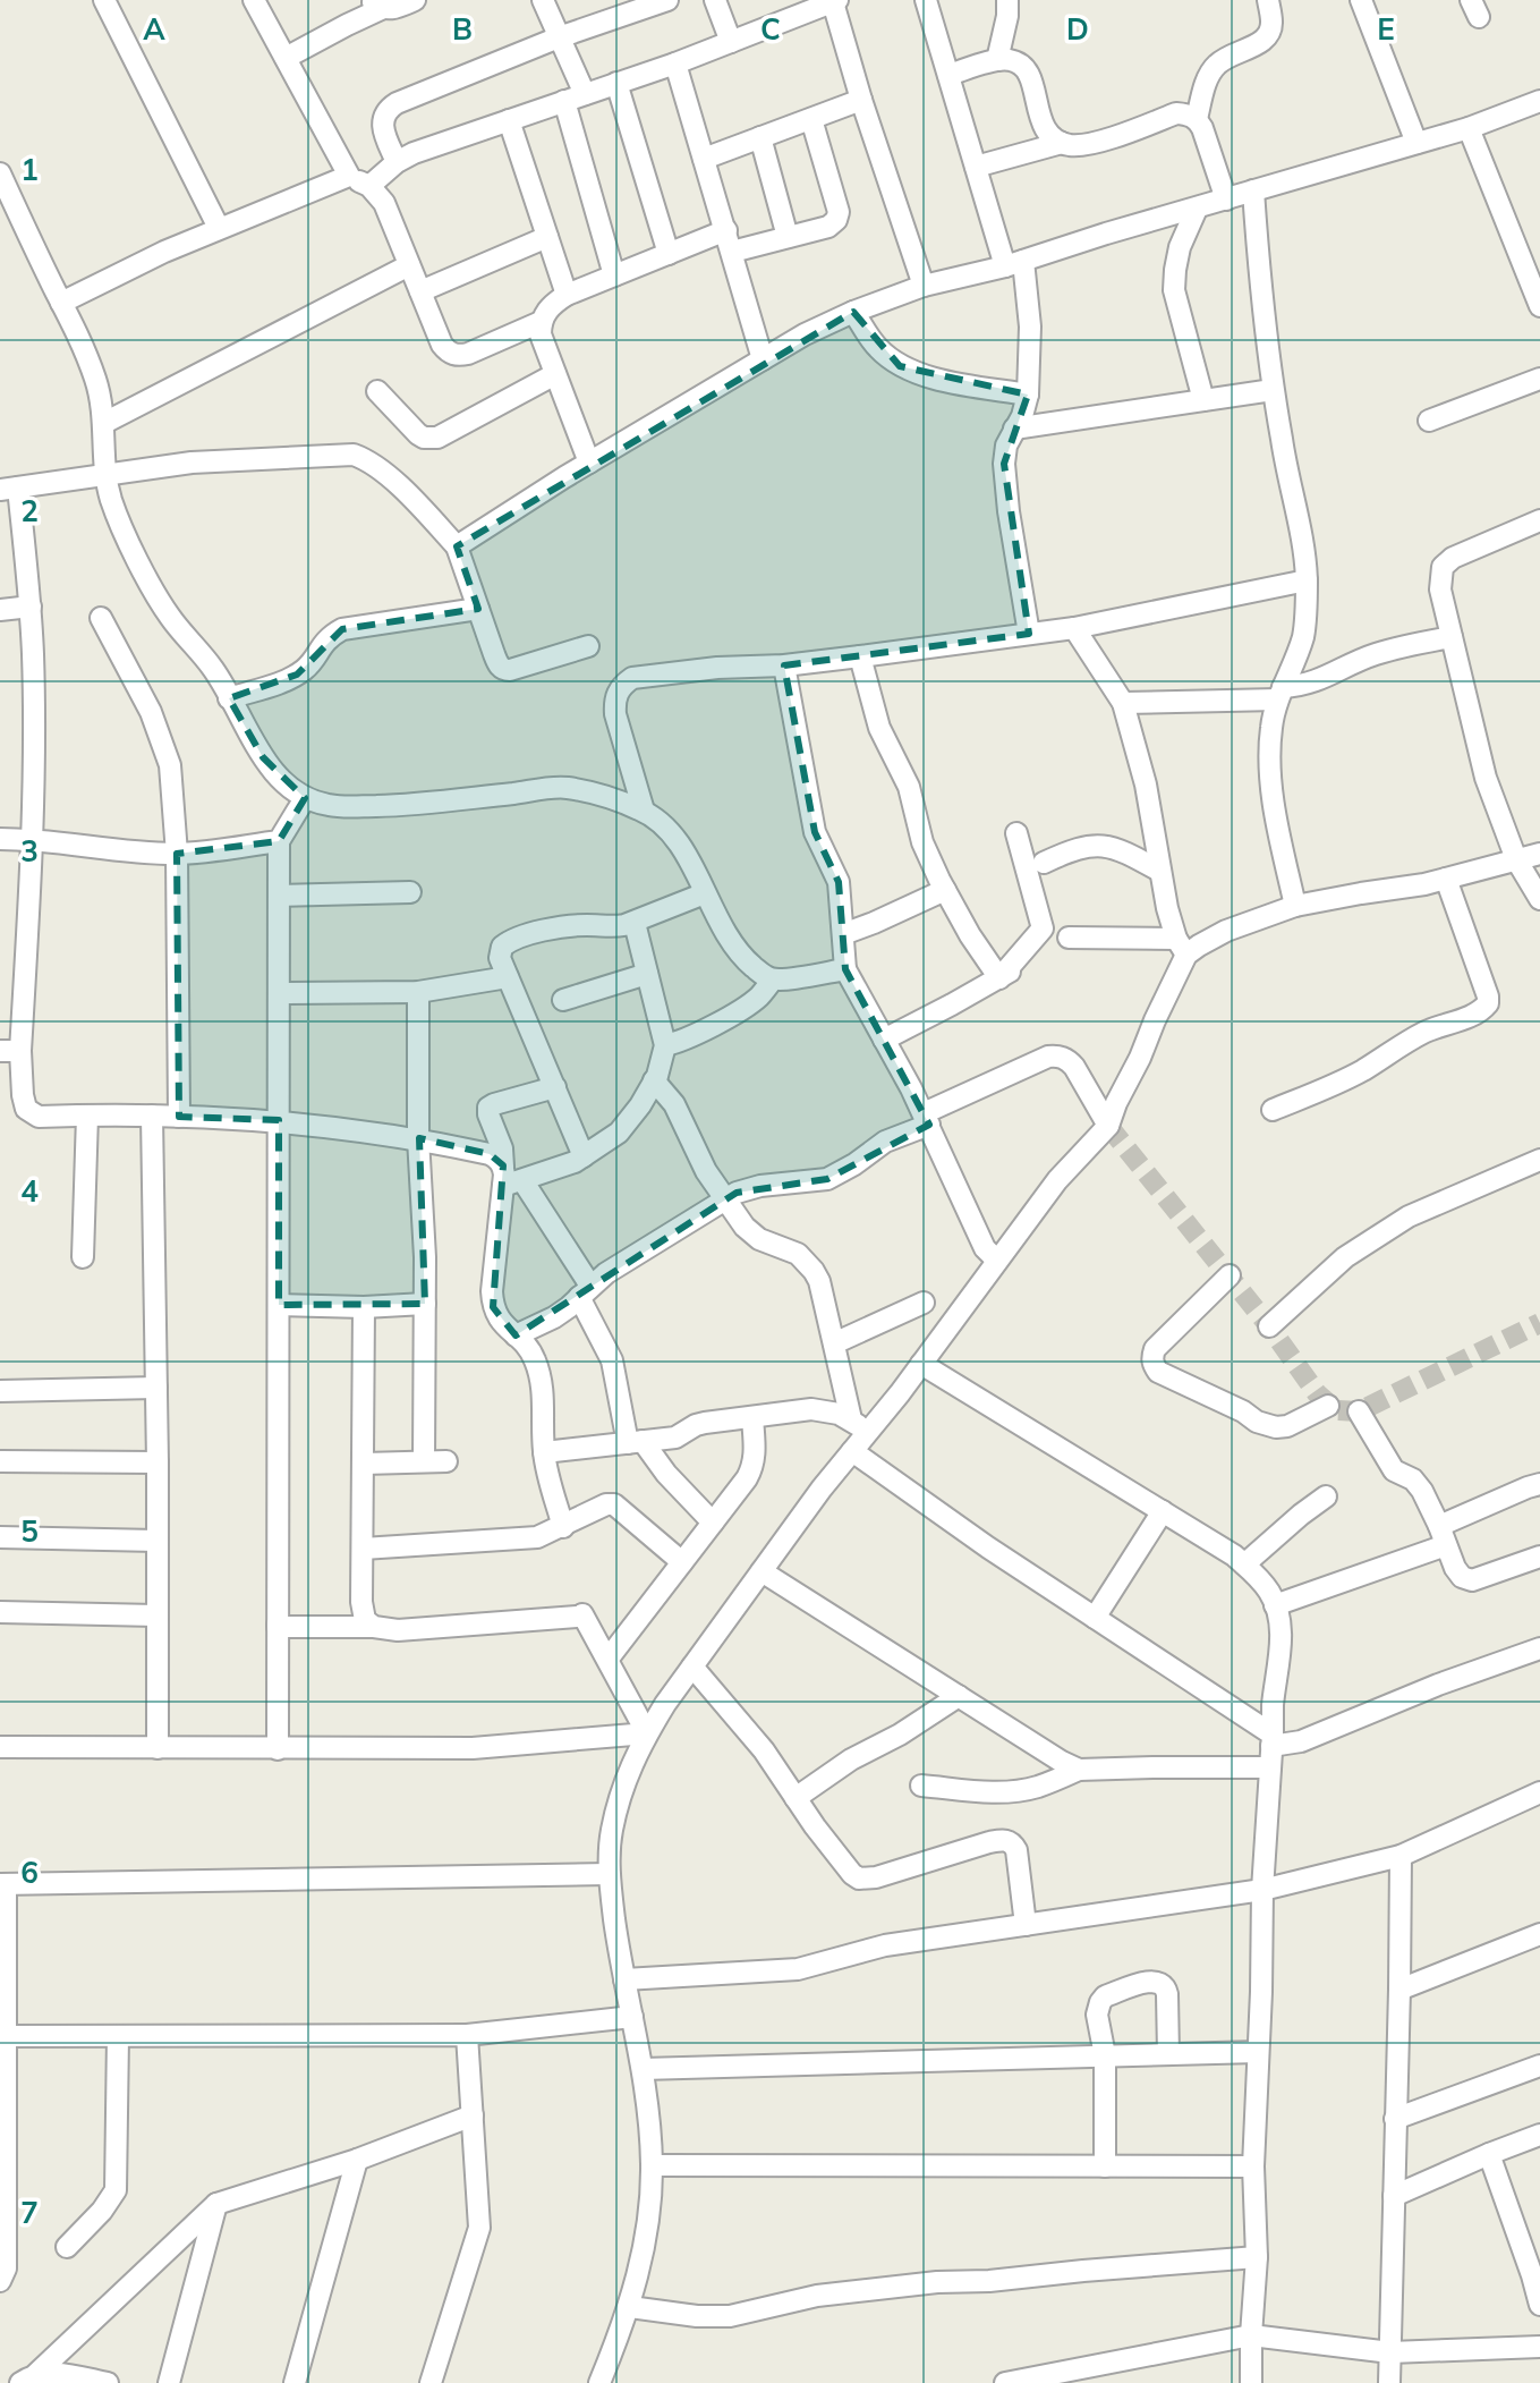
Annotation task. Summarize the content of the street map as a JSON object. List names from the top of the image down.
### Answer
{
  "grid": {
    "columns": [
      "A",
      "B",
      "C",
      "D",
      "E"
    ],
    "rows": [
      "1",
      "2",
      "3",
      "4",
      "5",
      "6",
      "7"
    ]
  }
}
